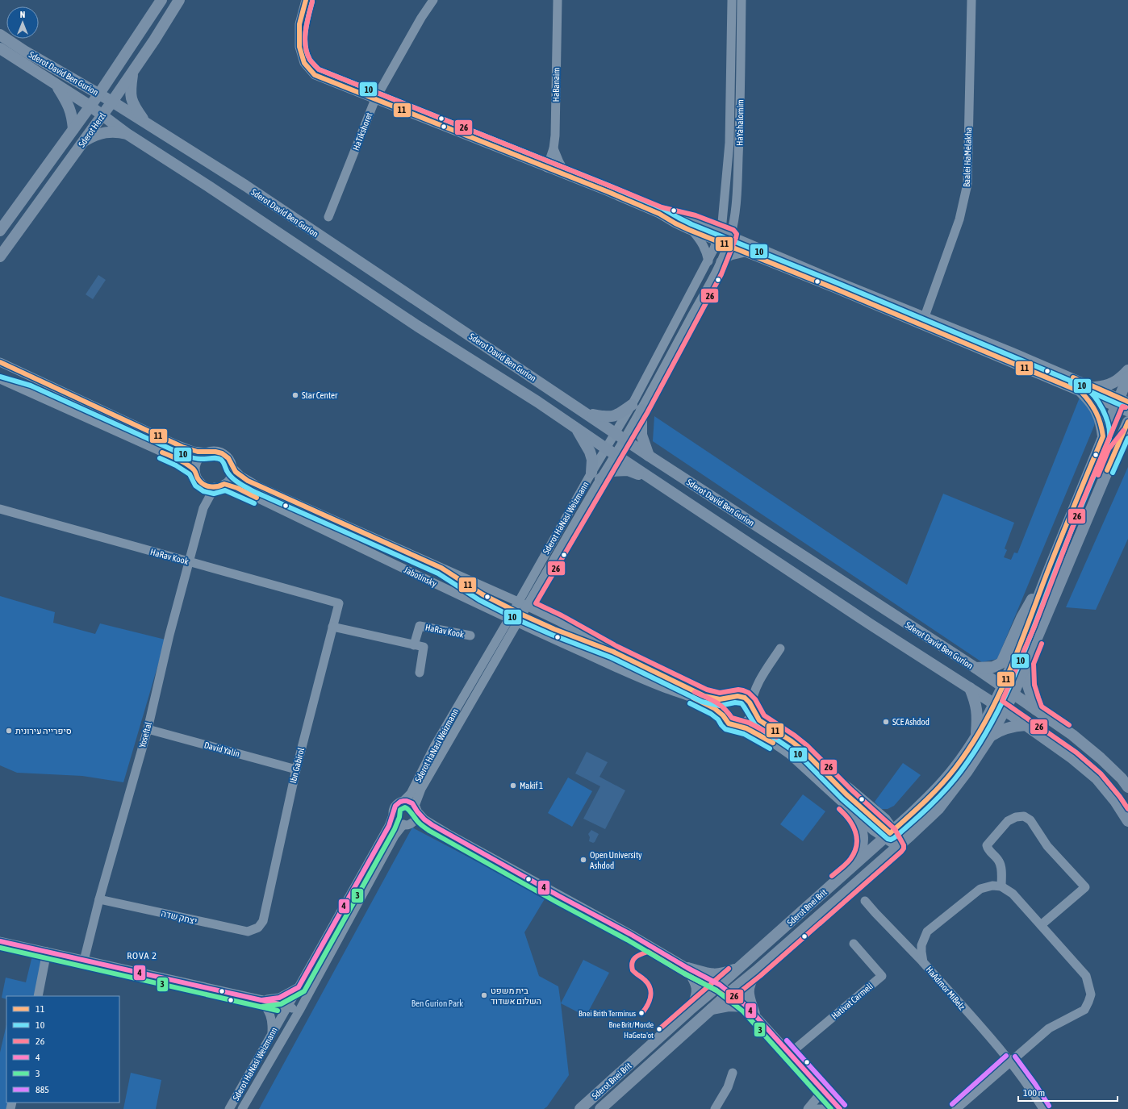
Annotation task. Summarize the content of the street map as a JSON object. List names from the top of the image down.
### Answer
{
  "streets": {
    "main road": ["Sderot David Ben Gurion", "Sderot Herzl", "Sderot Bnei Brit"],
    "street": [
      "HaBanaim",
      "HaYahalomim",
      "HaTikshoret",
      "Baalei HaMelakha",
      "Sderot HaNasi Weizmann",
      "HaRav Kook",
      "Jabotinsky",
      "Yoseftal",
      "David Yalin",
      "Ibn Gabirol",
      "יצחק שדה",
      "HaAdmor MiBelz",
      "Hativat Carmeli"
    ]
  },
  "crossings": [
    ["Sderot David Ben Gurion", "Sderot Herzl"],
    ["Sderot David Ben Gurion", "Sderot HaNasi Weizmann"],
    ["Sderot David Ben Gurion", "Sderot Bnei Brit"],
    ["HaYahalomim", "Sderot HaNasi Weizmann"],
    ["Sderot HaNasi Weizmann", "Jabotinsky"],
    ["HaRav Kook", "Yoseftal"],
    ["HaRav Kook", "Ibn Gabirol"],
    ["Jabotinsky", "Yoseftal"],
    ["Yoseftal", "David Yalin"],
    ["Yoseftal", "יצחק שדה"],
    ["David Yalin", "Ibn Gabirol"],
    ["Ibn Gabirol", "יצחק שדה"]
  ],
  "districts": ["ROVA 2"],
  "parks": ["Ben Gurion Park"],
  "places": [
    "Star Center",
    "SCE Ashdod",
    "סיפרייה עירונית",
    "Makif 1",
    "Open University Ashdod",
    "בית משפט השלום אשדוד",
    "Bnei Brith Terminus",
    "Bne Brit/Morde HaGeta'ot"
  ],
  "lines": [
    "transit line 11",
    "transit line 10",
    "transit line 26",
    "transit line 4",
    "transit line 3",
    "transit line 885"
  ],
  "legend": [
    "11",
    "10",
    "26",
    "4",
    "3",
    "885"
  ],
  "scale_bar": "100 m",
  "north": "top"
}
